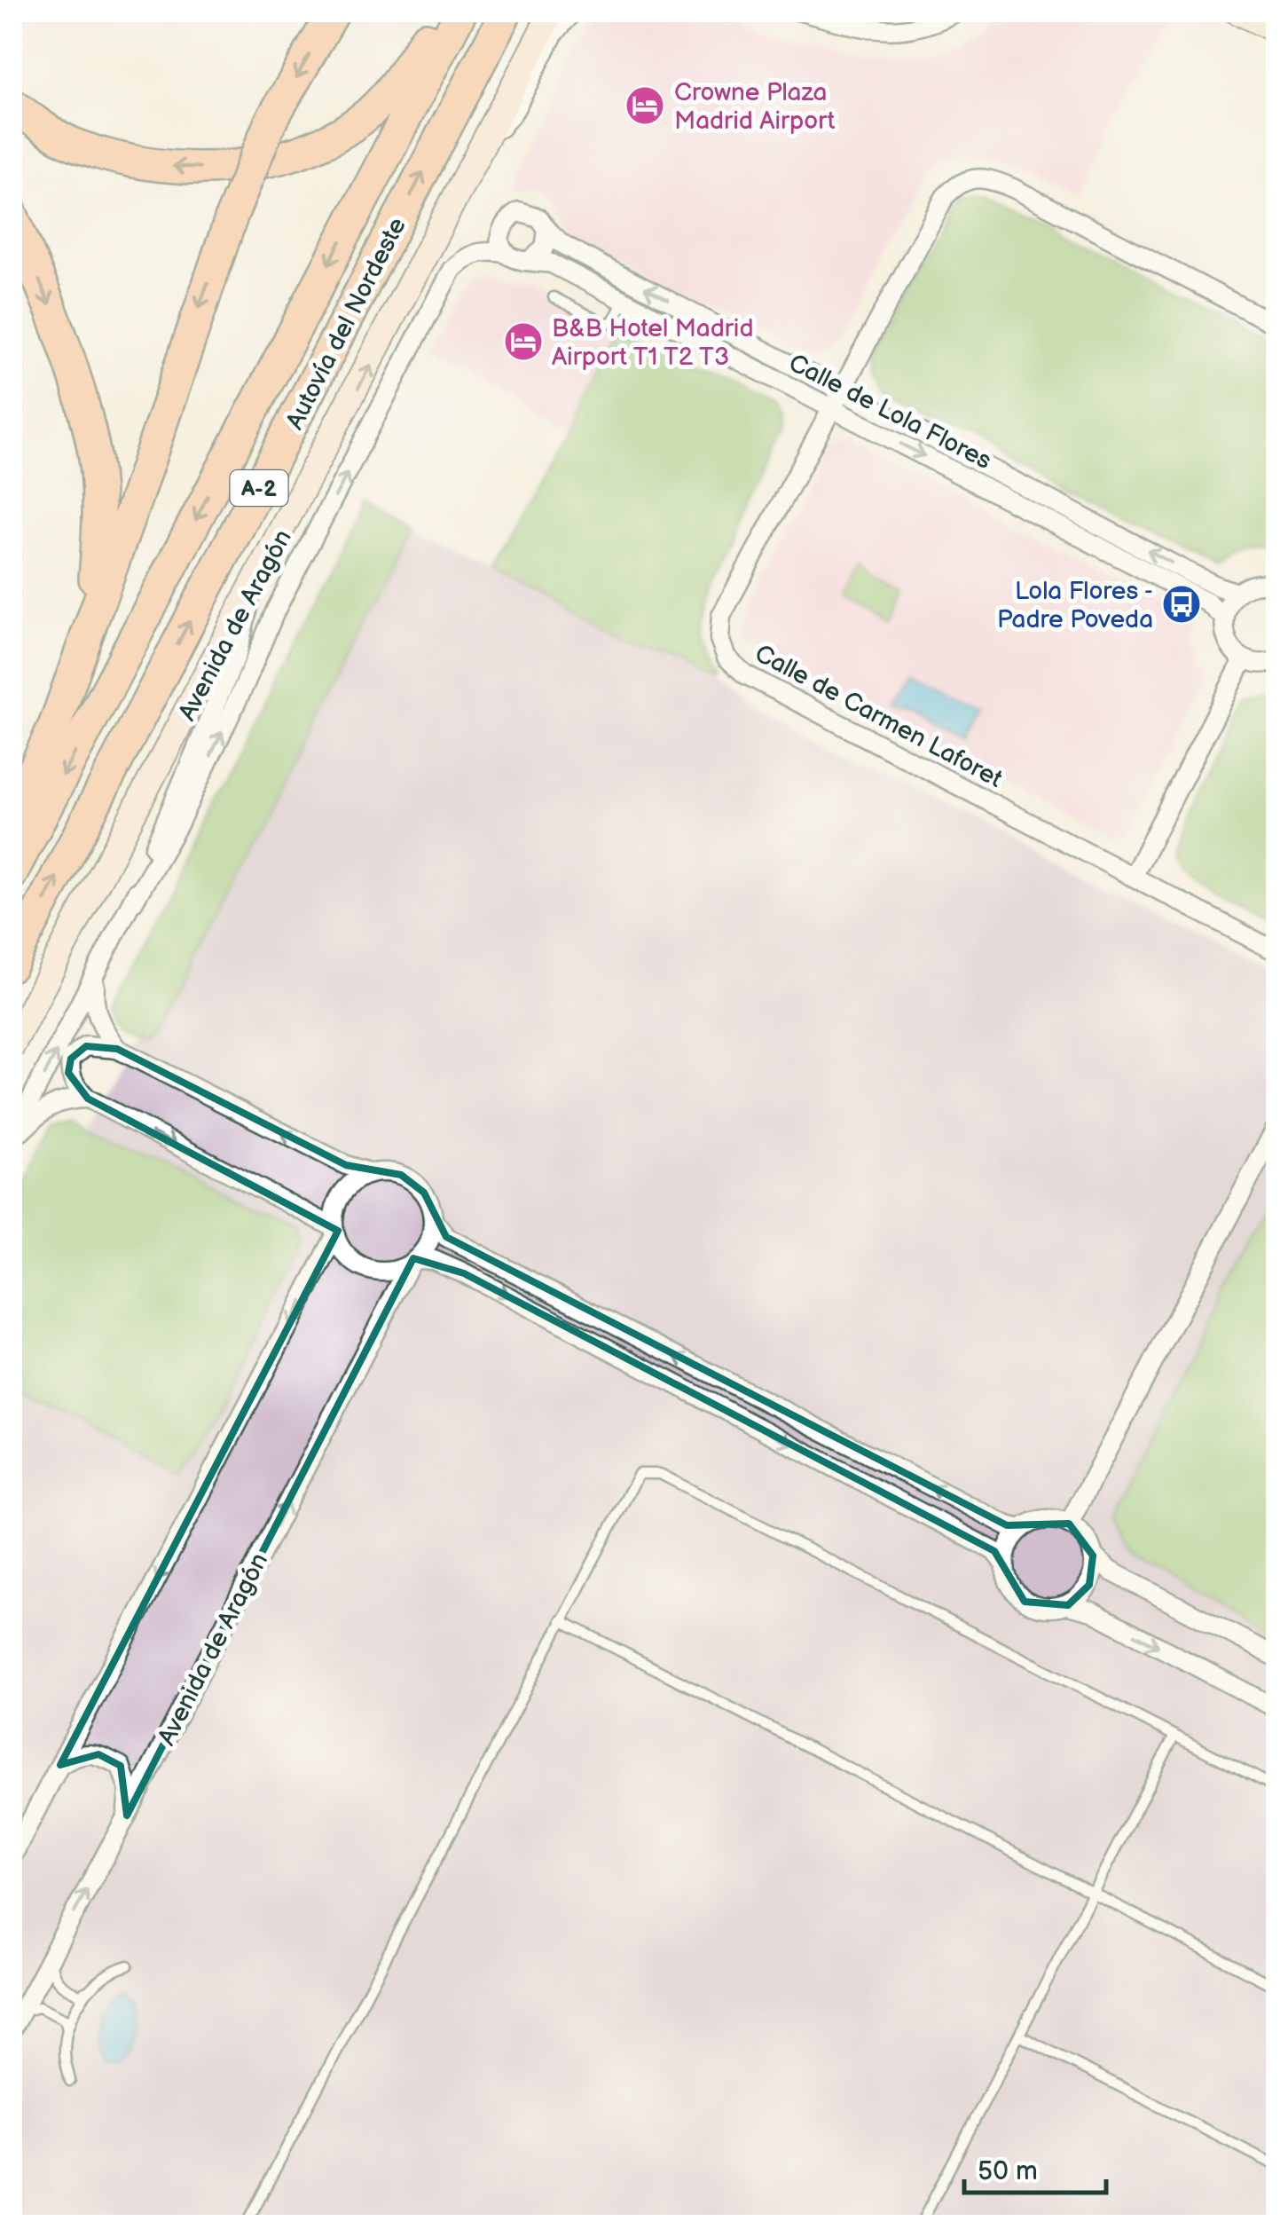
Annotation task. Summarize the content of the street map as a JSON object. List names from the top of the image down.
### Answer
{
  "streets": {
    "highway": ["Autovía del Nordeste", "A-2"],
    "street": ["Calle de Lola Flores", "Avenida de Aragón", "Calle de Carmen Laforet"]
  },
  "crossings": [
    ["Calle de Lola Flores", "Avenida de Aragón"],
    ["Calle de Lola Flores", "Calle de Carmen Laforet"]
  ],
  "places": {
    "hotel": ["Crowne Plaza Madrid Airport", "B&B Hotel Madrid Airport T1 T2 T3"],
    "bus stop": ["Lola Flores - Padre Poveda"]
  },
  "scale_bar": "50 m"
}
